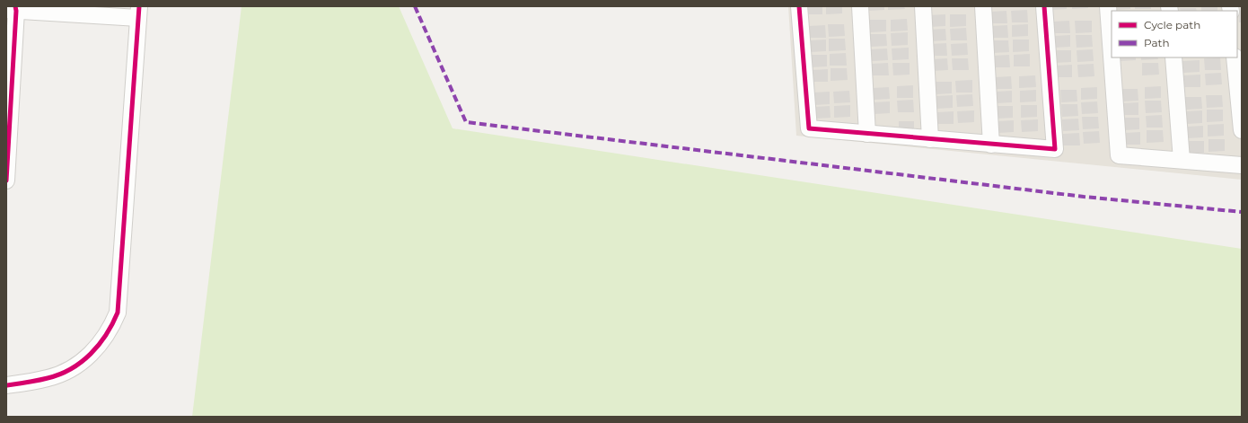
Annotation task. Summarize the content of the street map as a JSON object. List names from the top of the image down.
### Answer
{
  "legend": ["Cycle path", "Path"]
}
